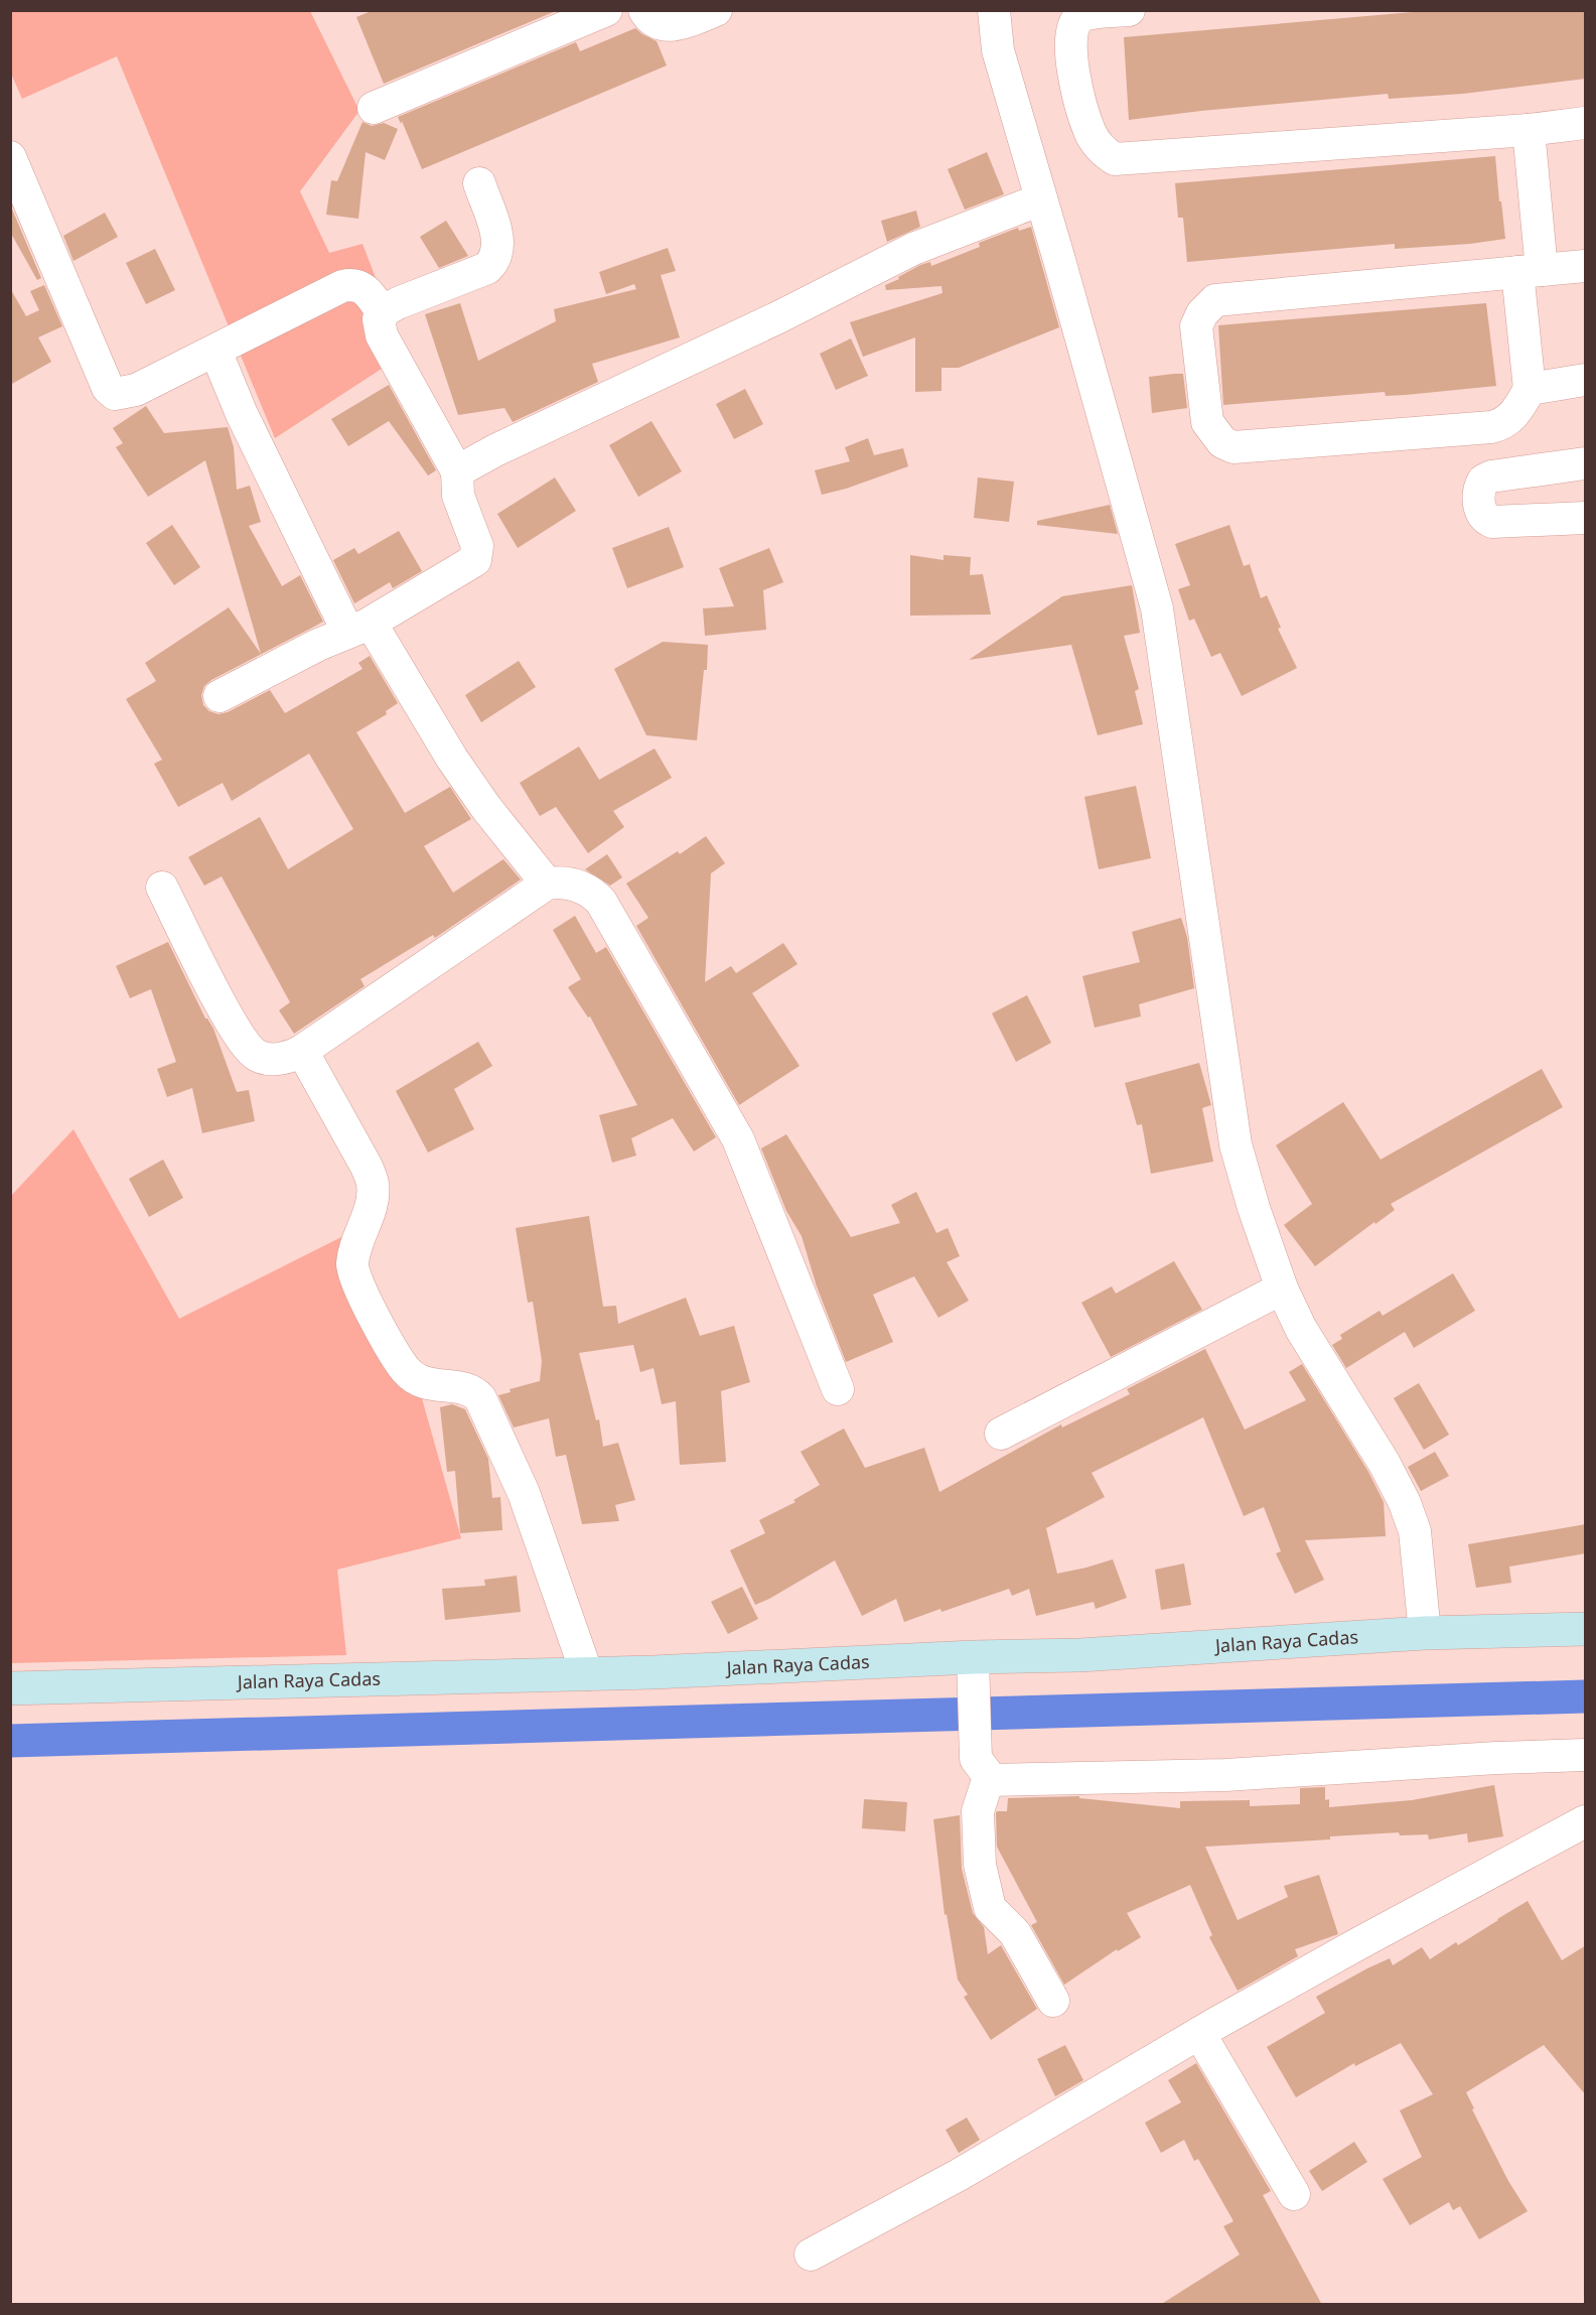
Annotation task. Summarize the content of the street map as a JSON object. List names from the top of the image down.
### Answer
{
  "streets": {
    "street": ["Jalan Raya Cadas"]
  }
}
